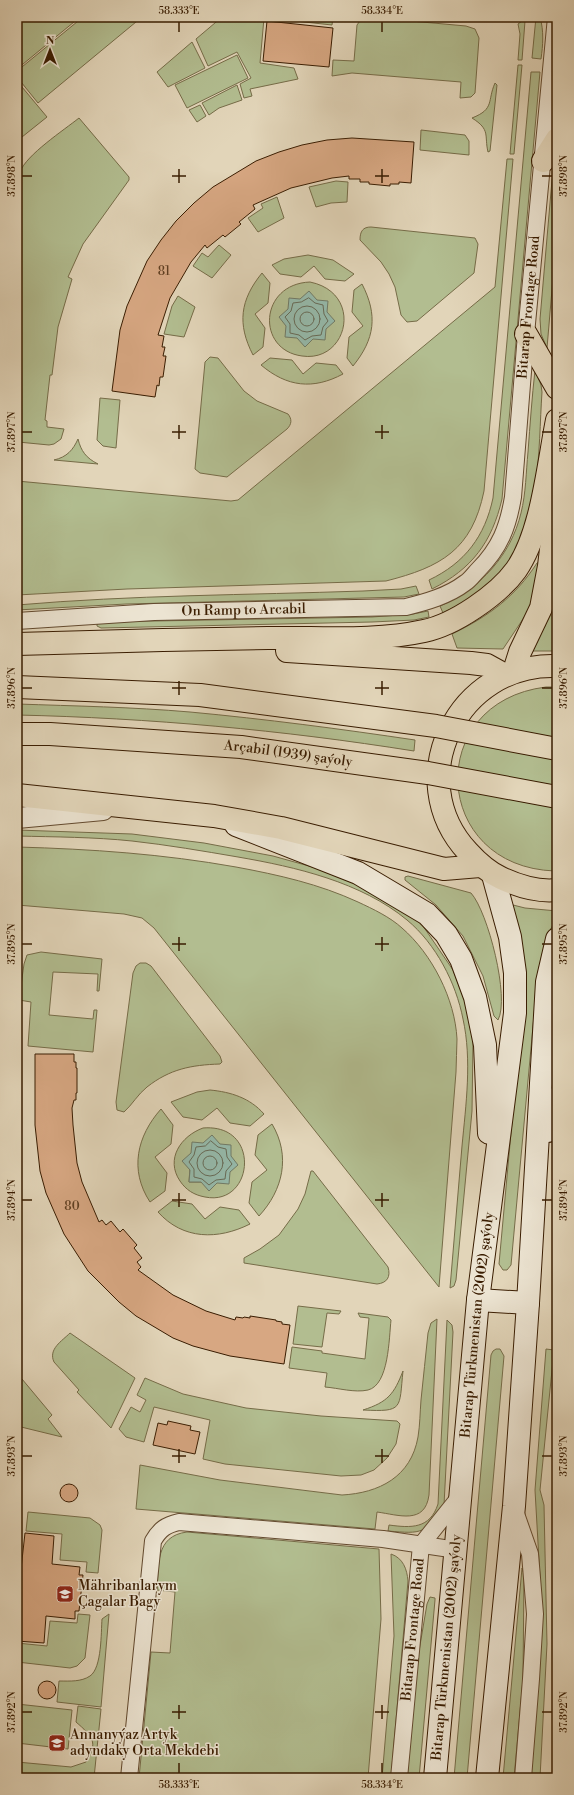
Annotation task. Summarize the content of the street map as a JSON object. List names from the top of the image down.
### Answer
{
  "streets": {
    "main road": ["Arçabil (1939) şaýoly", "Bitarap Türkmenistan (2002) şaýoly"],
    "street": ["Bitarap Frontage Road", "On Ramp to Arcabil"]
  },
  "crossings": [
    ["Bitarap Frontage Road", "On Ramp to Arcabil"],
    ["Bitarap Frontage Road", "Bitarap Türkmenistan (2002) şaýoly"]
  ],
  "places": {
    "school or university": ["Mähribanlarym Çagalar Bagy", "Annanyýaz Artyk adyndaky Orta Mekdebi"]
  },
  "house_numbers": ["81", "80"],
  "north": "top",
  "coordinates": [
    "58.333°E",
    "58.334°E",
    "37.898°N",
    "37.897°N",
    "37.896°N",
    "37.895°N",
    "37.894°N",
    "37.893°N",
    "37.892°N"
  ]
}
